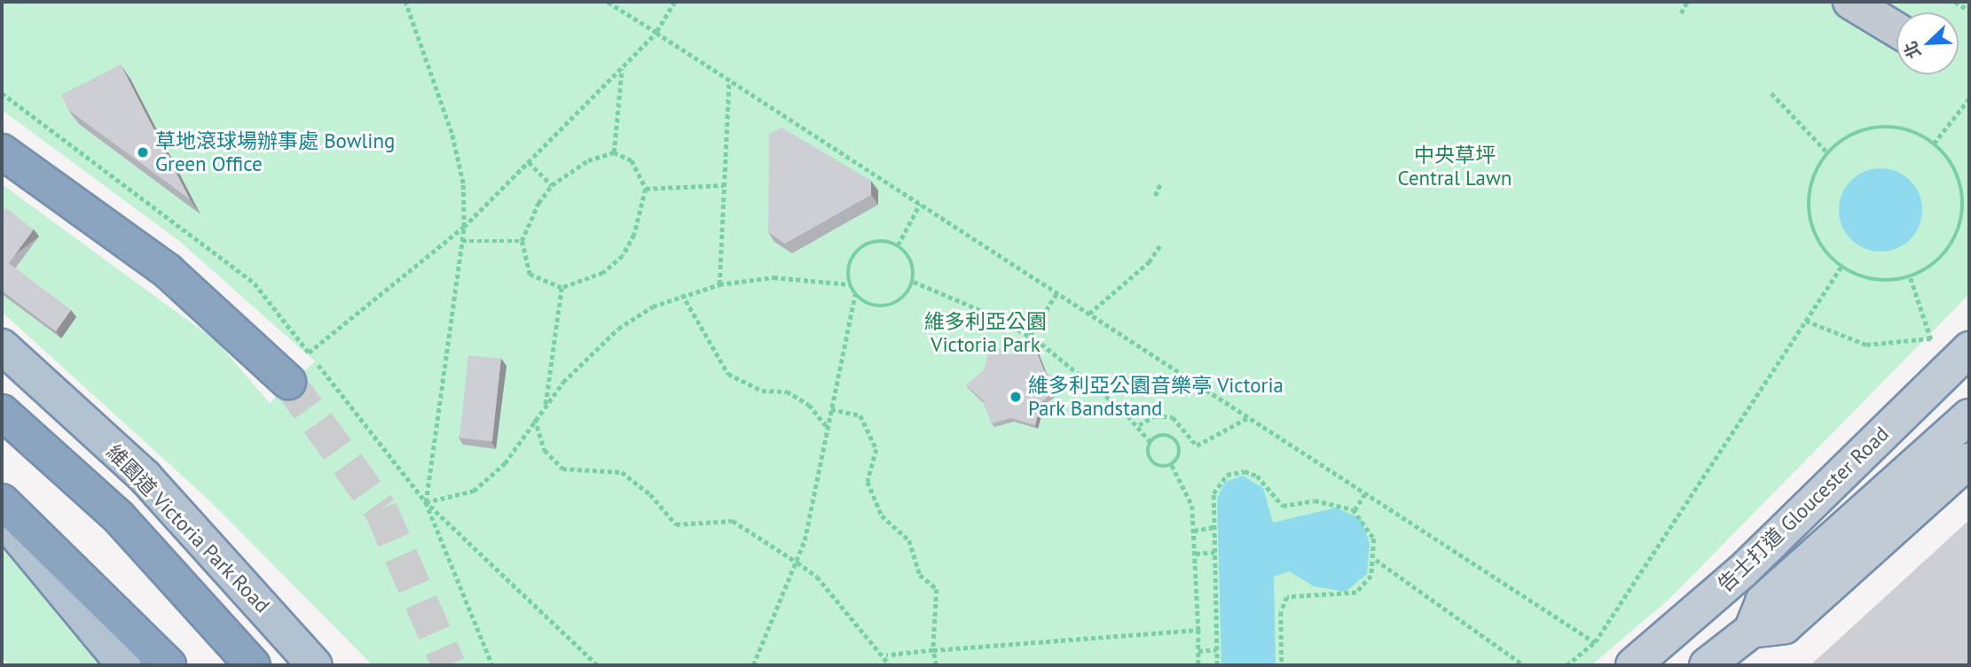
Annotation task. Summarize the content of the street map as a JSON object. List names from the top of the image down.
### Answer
{
  "streets": {
    "main road": ["告士打道 Gloucester Road", "維園道 Victoria Park Road"]
  },
  "parks": ["中央草坪 Central Lawn", "維多利亞公園 Victoria Park"],
  "places": ["草地滾球場辦事處 Bowling Green Office", "維多利亞公園音樂亭 Victoria Park Bandstand"],
  "north": "bottom left"
}
